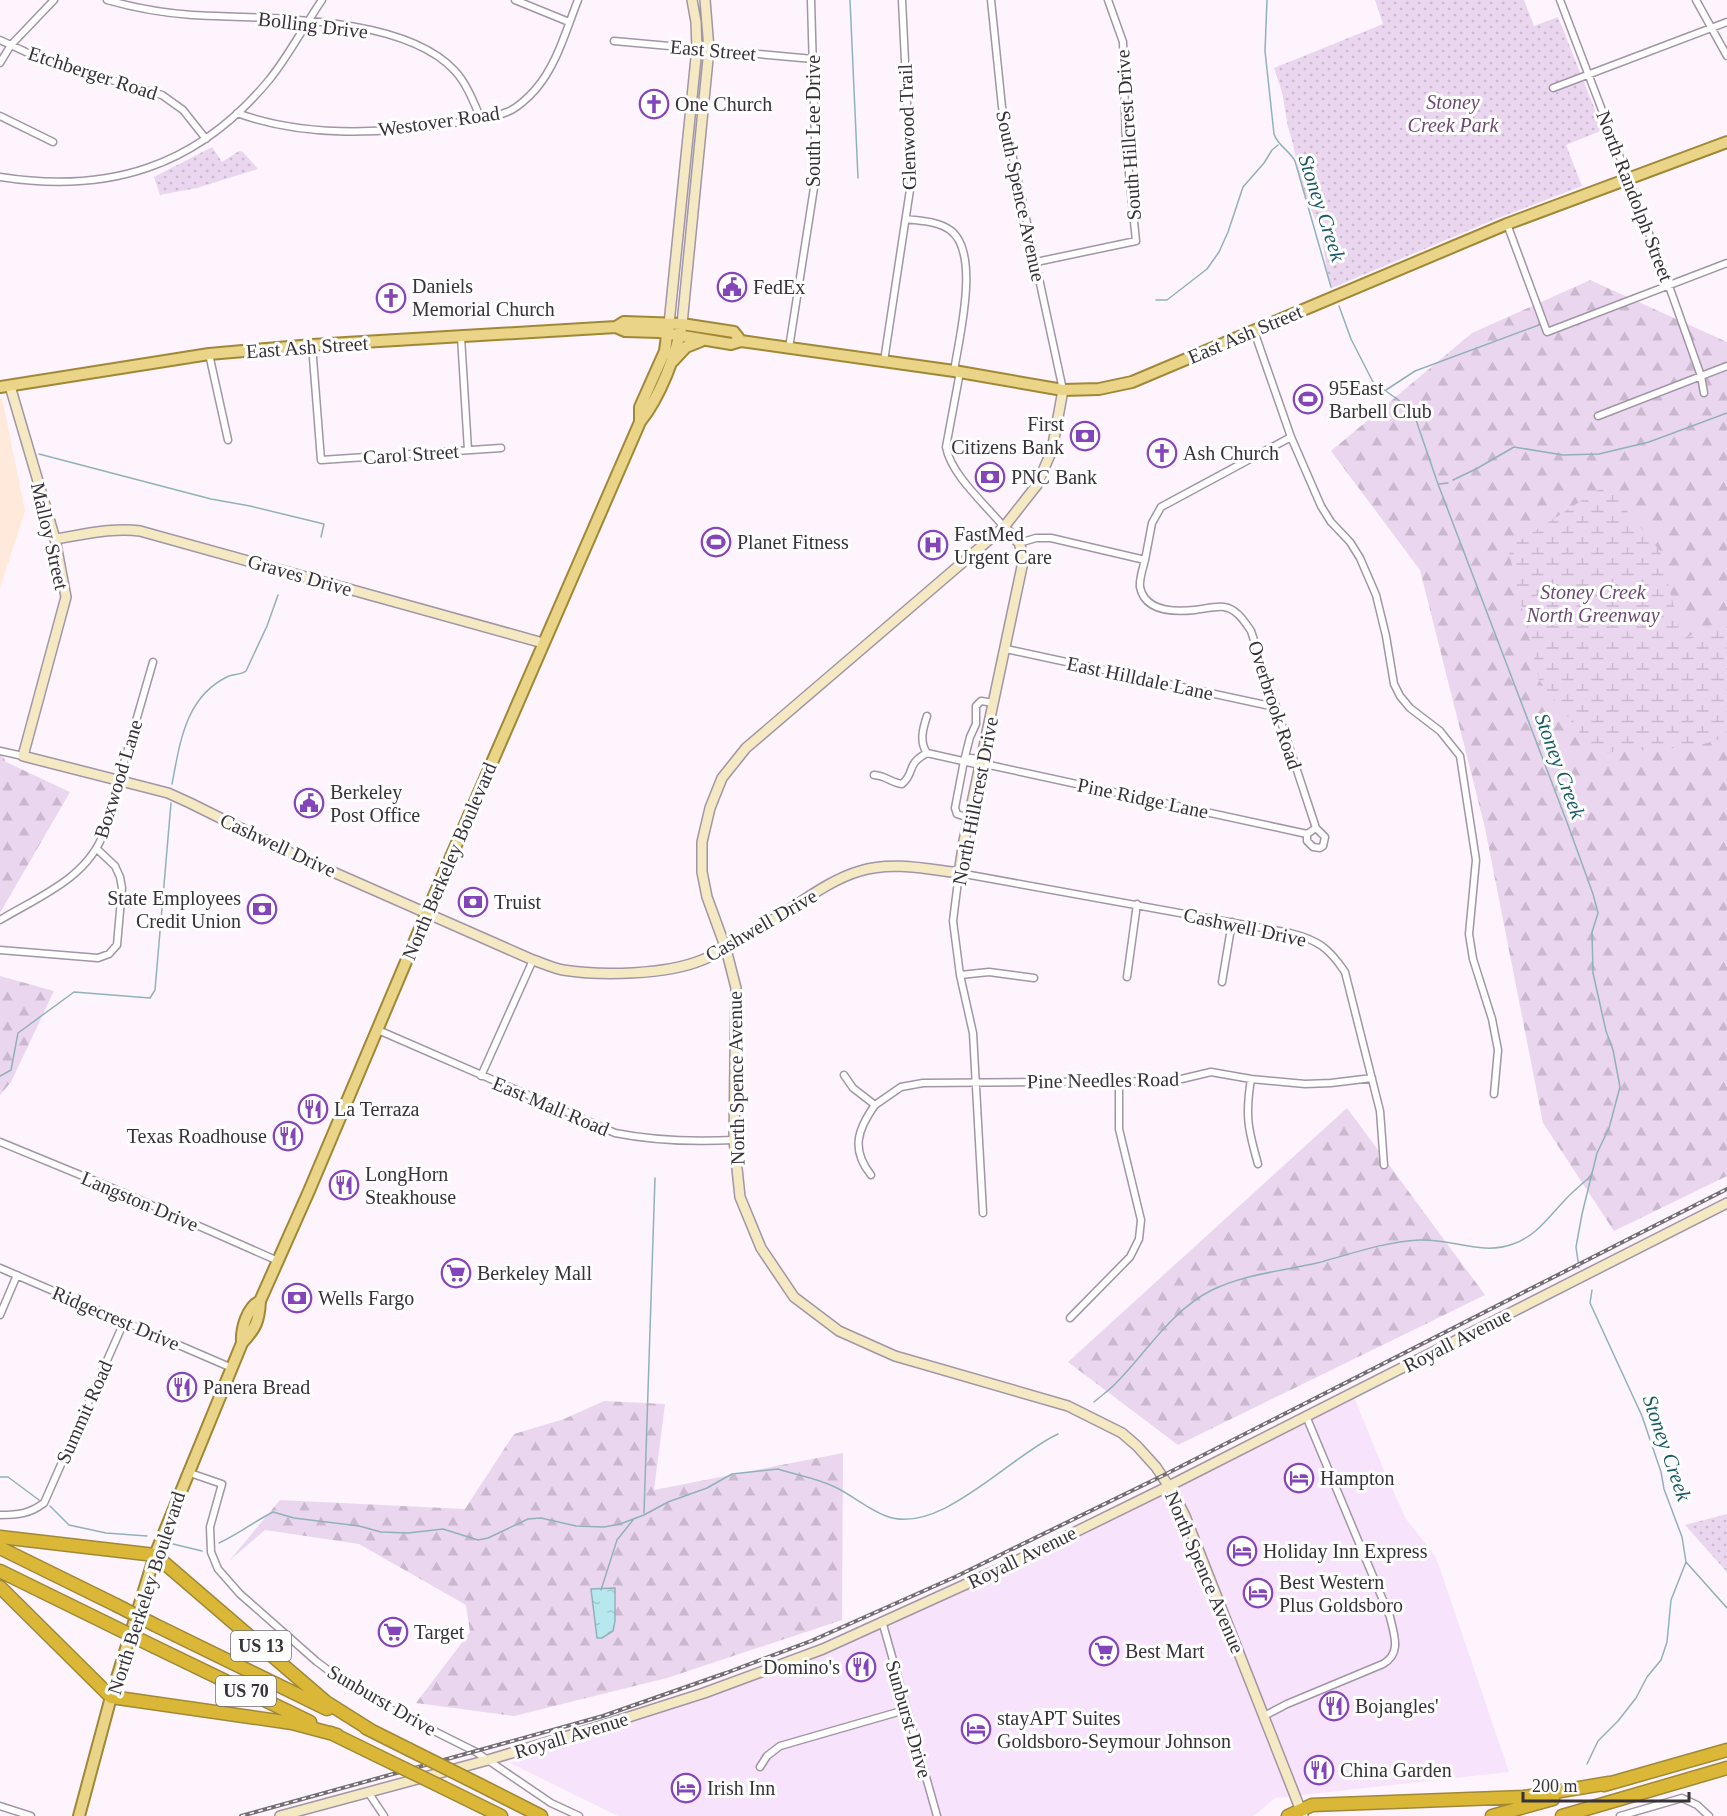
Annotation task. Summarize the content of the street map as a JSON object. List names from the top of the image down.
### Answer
{
  "streets": {
    "highway": ["US 13", "US 70"],
    "main road": ["East Ash Street", "North Berkeley Boulevard"],
    "street": [
      "Bolling Drive",
      "East Street",
      "Etchberger Road",
      "Westover Road",
      "South Lee Drive",
      "Glenwood Trail",
      "South Hillcrest Drive",
      "South Spence Avenue",
      "North Randolph Street",
      "Carol Street",
      "Malloy Street",
      "Graves Drive",
      "East Hilldale Lane",
      "Overbrook Road",
      "Boxwood Lane",
      "Pine Ridge Lane",
      "North Hillcrest Drive",
      "Cashwell Drive",
      "North Spence Avenue",
      "Pine Needles Road",
      "East Mall Road",
      "Langston Drive",
      "Ridgecrest Drive",
      "Royall Avenue",
      "Summit Road",
      "Sunburst Drive"
    ]
  },
  "crossings": [
    ["Bolling Drive", "Westover Road"],
    ["East Street", "South Lee Drive"],
    ["South Lee Drive", "East Ash Street"],
    ["Glenwood Trail", "East Ash Street"],
    ["South Hillcrest Drive", "South Spence Avenue"],
    ["South Spence Avenue", "East Ash Street"],
    ["South Spence Avenue", "North Spence Avenue"],
    ["North Randolph Street", "East Ash Street"],
    ["East Ash Street", "Carol Street"],
    ["East Ash Street", "Malloy Street"],
    ["East Ash Street", "North Berkeley Boulevard"],
    ["East Ash Street", "North Spence Avenue"],
    ["Malloy Street", "Graves Drive"],
    ["Malloy Street", "Cashwell Drive"],
    ["Graves Drive", "North Berkeley Boulevard"],
    ["East Hilldale Lane", "Overbrook Road"],
    ["East Hilldale Lane", "North Hillcrest Drive"],
    ["Overbrook Road", "Pine Ridge Lane"],
    ["Boxwood Lane", "Cashwell Drive"],
    ["Pine Ridge Lane", "North Hillcrest Drive"],
    ["North Hillcrest Drive", "Cashwell Drive"],
    ["North Hillcrest Drive", "Pine Needles Road"],
    ["Cashwell Drive", "North Berkeley Boulevard"],
    ["Cashwell Drive", "North Spence Avenue"],
    ["Cashwell Drive", "Pine Needles Road"],
    ["North Berkeley Boulevard", "East Mall Road"],
    ["North Berkeley Boulevard", "Langston Drive"],
    ["North Berkeley Boulevard", "Ridgecrest Drive"],
    ["North Berkeley Boulevard", "US 13"],
    ["North Berkeley Boulevard", "Sunburst Drive"],
    ["North Spence Avenue", "East Mall Road"],
    ["North Spence Avenue", "Royall Avenue"],
    ["Ridgecrest Drive", "Summit Road"],
    ["Royall Avenue", "Sunburst Drive"],
    ["US 13", "US 70"]
  ],
  "water": ["Stoney Creek"],
  "parks": ["Stoney Creek Park", "Stoney Creek North Greenway"],
  "places": {
    "church": ["One Church", "Daniels Memorial Church", "Ash Church"],
    "public building": ["FedEx", "Berkeley Post Office"],
    "sports": ["95East Barbell Club", "Planet Fitness"],
    "bank": [
      "First Citizens Bank",
      "PNC Bank",
      "Truist",
      "State Employees Credit Union",
      "Wells Fargo"
    ],
    "hospital": ["FastMed Urgent Care"],
    "restaurant": [
      "La Terraza",
      "Texas Roadhouse",
      "LongHorn Steakhouse",
      "Panera Bread",
      "Domino's",
      "Bojangles'",
      "China Garden"
    ],
    "supermarket": ["Berkeley Mall", "Target", "Best Mart"],
    "hotel": [
      "Hampton",
      "Holiday Inn Express",
      "Best Western Plus Goldsboro",
      "stayAPT Suites Goldsboro-Seymour Johnson",
      "Irish Inn"
    ]
  },
  "scale_bar": "200 m"
}
